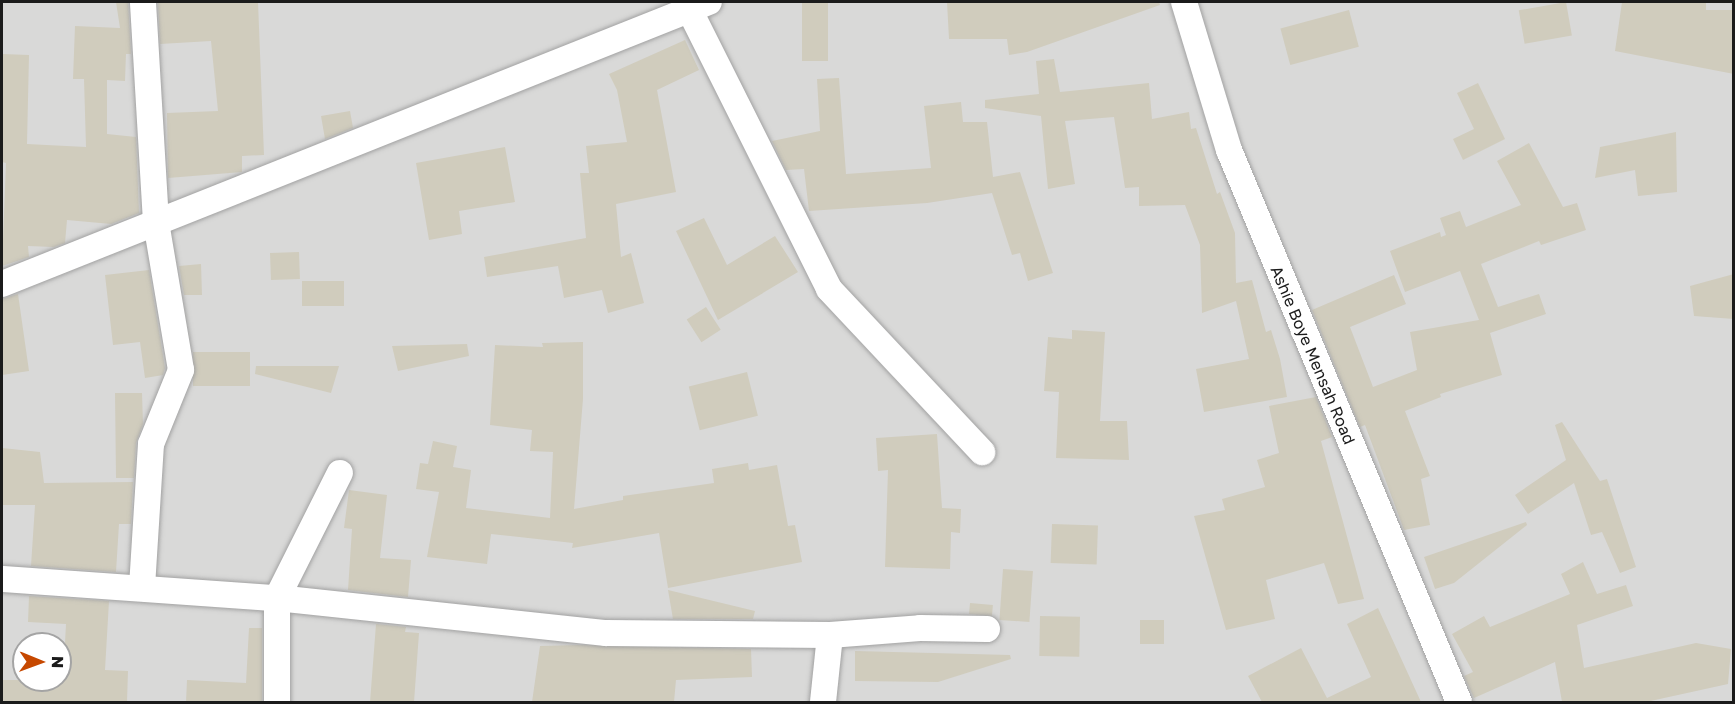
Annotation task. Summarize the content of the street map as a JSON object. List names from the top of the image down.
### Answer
{
  "streets": {
    "street": ["Ashie Boye Mensah Road"]
  },
  "north": "right"
}
